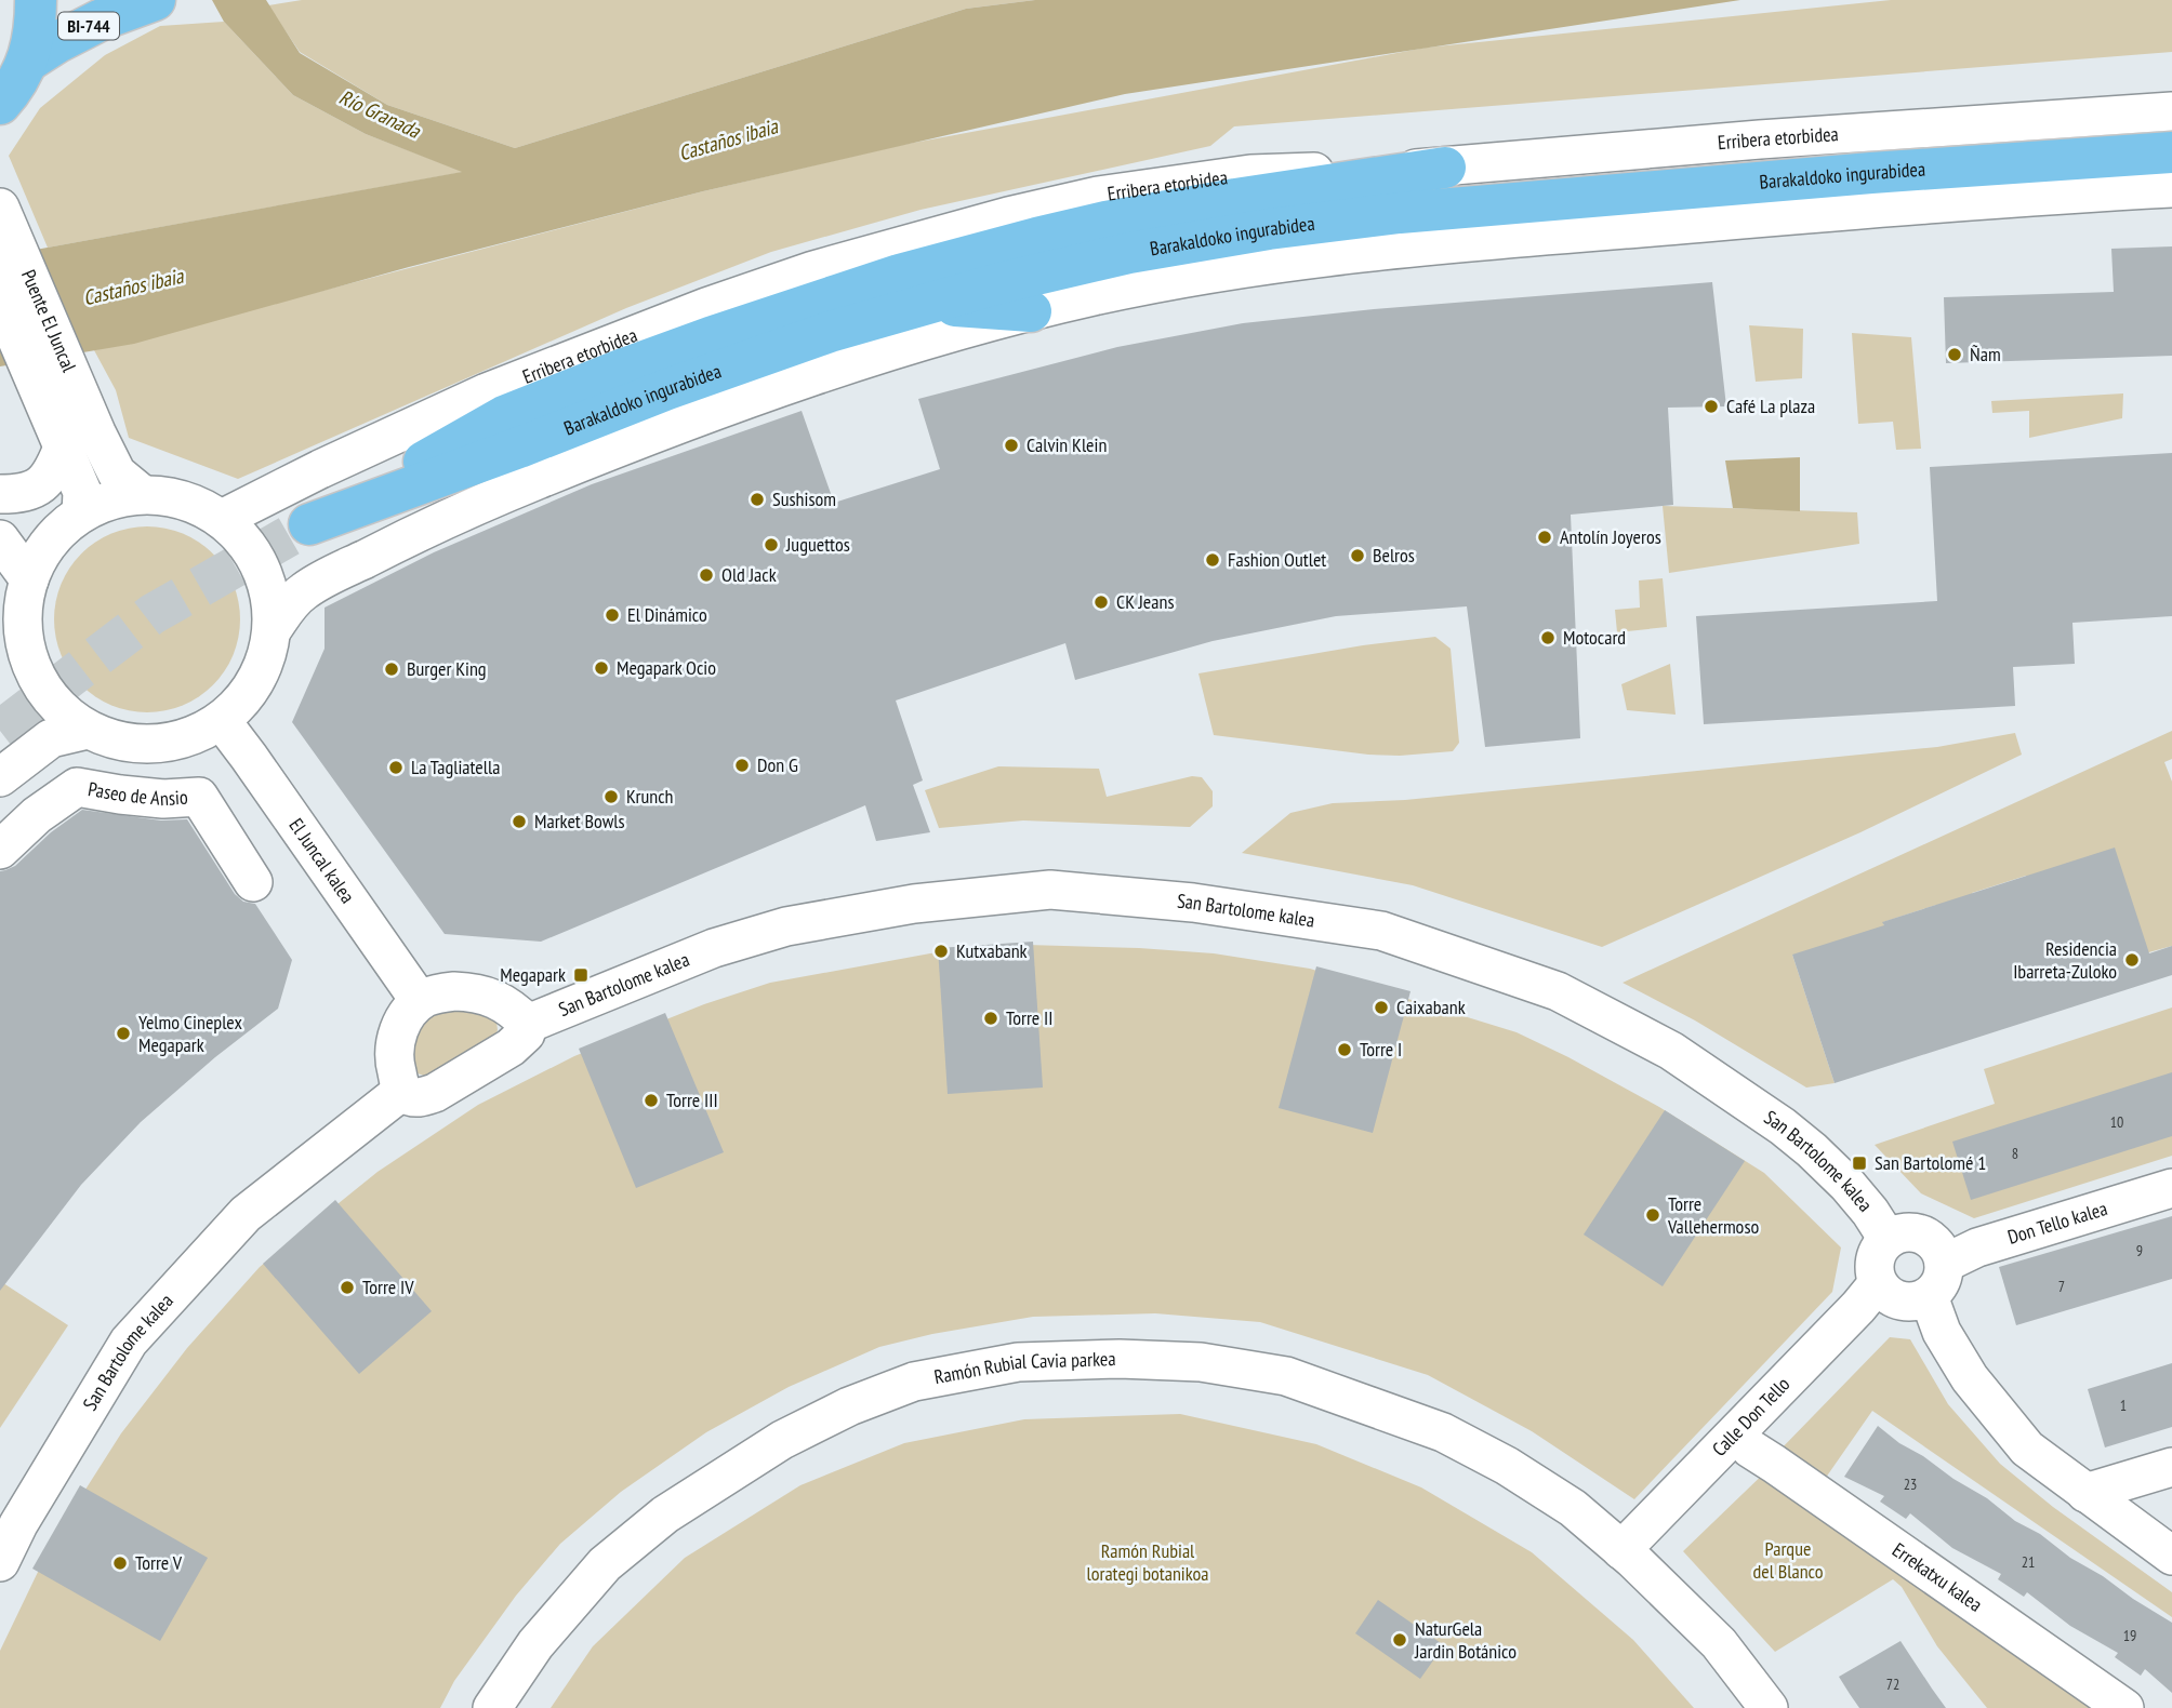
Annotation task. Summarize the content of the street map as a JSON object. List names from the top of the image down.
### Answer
{
  "streets": {
    "main road": ["BI-744", "Barakaldoko ingurabidea"],
    "street": [
      "Erribera etorbidea",
      "Puente El Juncal",
      "Paseo de Ansio",
      "El Juncal kalea",
      "San Bartolome kalea",
      "Don Tello kalea",
      "Ramón Rubial Cavia parkea",
      "Calle Don Tello",
      "Errekatxu kalea"
    ]
  },
  "crossings": [
    ["Erribera etorbidea", "Barakaldoko ingurabidea"],
    ["Erribera etorbidea", "Puente El Juncal"],
    ["Erribera etorbidea", "El Juncal kalea"],
    ["Puente El Juncal", "El Juncal kalea"],
    ["San Bartolome kalea", "Don Tello kalea"],
    ["San Bartolome kalea", "Calle Don Tello"],
    ["Don Tello kalea", "Calle Don Tello"],
    ["Ramón Rubial Cavia parkea", "Calle Don Tello"],
    ["Calle Don Tello", "Errekatxu kalea"]
  ],
  "water": ["Río Granada", "Castaños ibaia"],
  "parks": ["Parque del Blanco", "Ramón Rubial lorategi botanikoa"],
  "places": {
    "other": [
      "Ñam",
      "Café La plaza",
      "Calvin Klein",
      "Sushisom",
      "Antolín Joyeros",
      "Juguettos",
      "Belros",
      "Fashion Outlet",
      "Old Jack",
      "CK Jeans",
      "El Dinámico",
      "Motocard",
      "Megapark Ocio",
      "Burger King",
      "Don G",
      "La Tagliatella",
      "Krunch",
      "Market Bowls",
      "Kutxabank",
      "Residencia Ibarreta-Zuloko",
      "Caixabank",
      "Torre II",
      "Yelmo Cineplex Megapark",
      "Torre I",
      "Torre III",
      "Torre Vallehermoso",
      "Torre IV",
      "Torre V",
      "NaturGela Jardin Botánico"
    ],
    "transit": ["Megapark", "San Bartolomé 1"]
  },
  "house_numbers": [
    "10",
    "8",
    "9",
    "7",
    "1",
    "23",
    "21",
    "19",
    "72"
  ]
}
